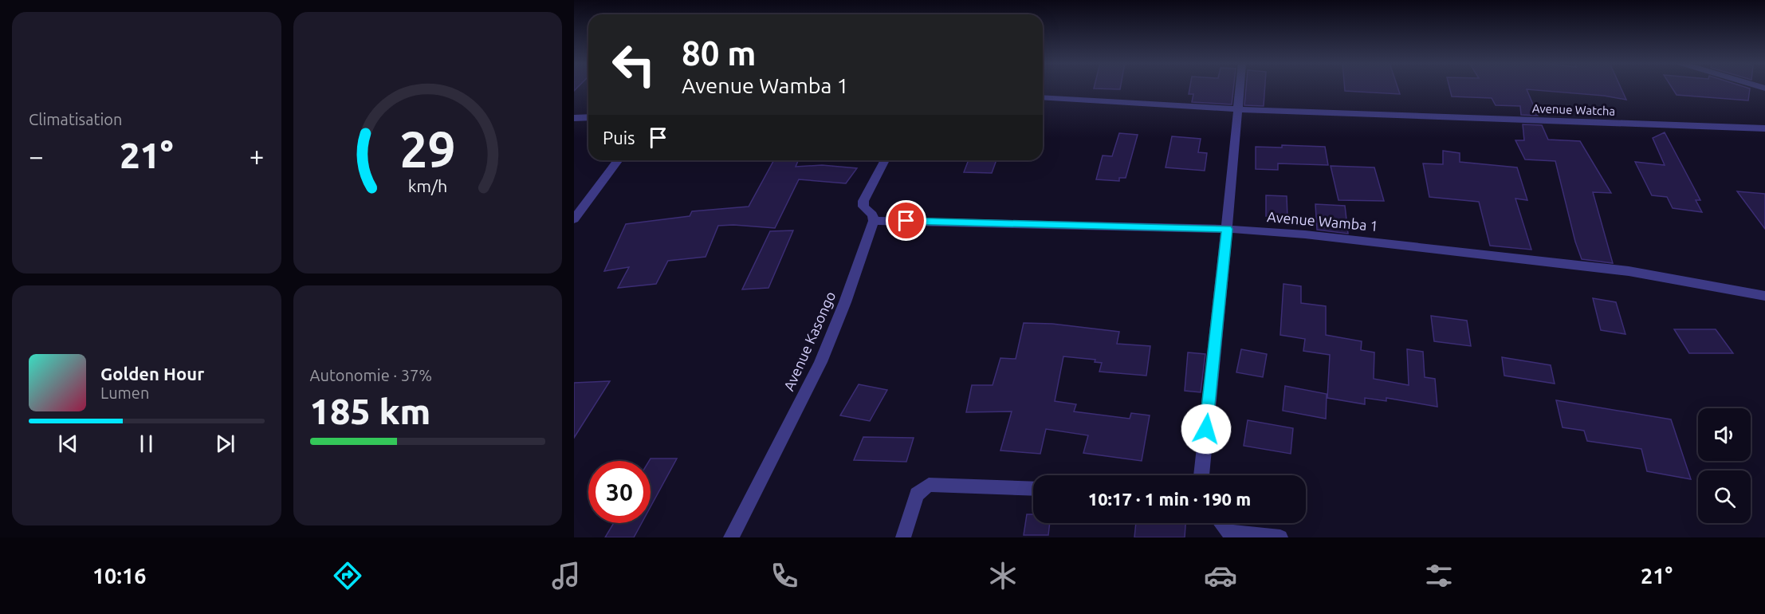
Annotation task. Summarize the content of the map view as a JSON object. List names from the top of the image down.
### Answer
{
  "streets": {
    "street": ["Avenue Watcha", "Avenue Wamba 1", "Avenue Kasongo"]
  },
  "crossings": [
    ["Avenue Wamba 1", "Avenue Kasongo"]
  ],
  "page": {
    "tile": [
      "Climatisation",
      ["Autonomie · 37%", "185 km"]
    ],
    "turn": ["80 m", "Avenue Wamba 1"],
    "then": "Puis",
    "heat": ["−", "21°", "+"],
    "song": ["Golden Hour", "Lumen"],
    "limit": "30",
    "trip": "10:17 · 1 min · 190 m",
    "tabs": ["10:16", "21°"],
    "gauge": ["29", "km/h"]
  }
}
